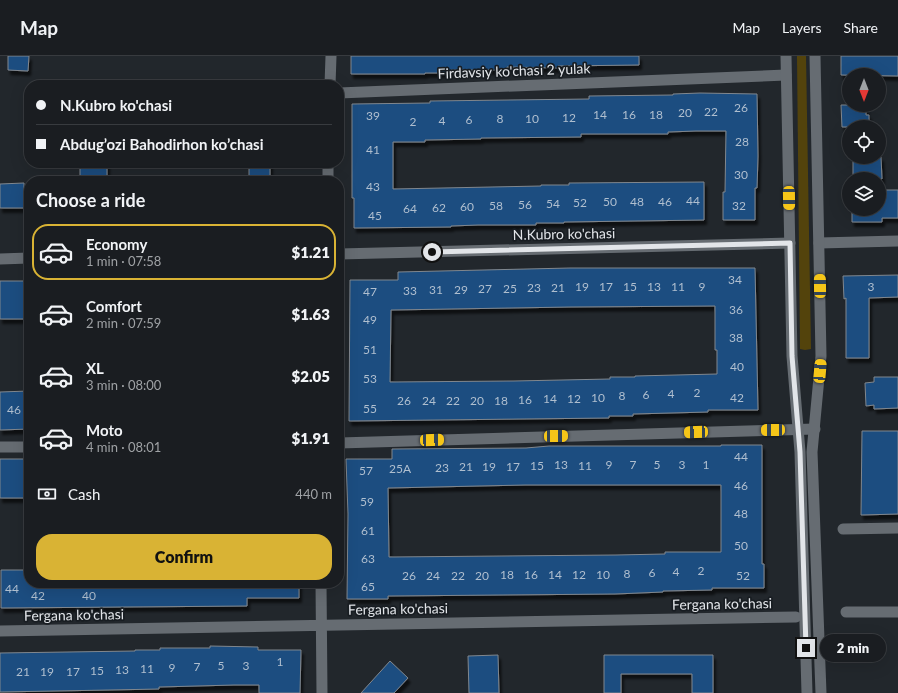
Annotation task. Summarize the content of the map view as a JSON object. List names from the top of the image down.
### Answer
{
  "streets": {
    "street": ["Firdavsiy ko'chasi 2 yulak", "N.Kubro ko'chasi", "Fergana ko'chasi"]
  },
  "house_numbers": [
    "26",
    "22",
    "20",
    "14",
    "16",
    "18",
    "39",
    "12",
    "8",
    "10",
    "6",
    "4",
    "2",
    "28",
    "41",
    "30",
    "43",
    "44",
    "50",
    "48",
    "46",
    "52",
    "54",
    "56",
    "58",
    "32",
    "60",
    "62",
    "64",
    "45",
    "34",
    "19",
    "17",
    "15",
    "13",
    "11",
    "9",
    "3",
    "23",
    "21",
    "27",
    "25",
    "31",
    "29",
    "33",
    "47",
    "36",
    "49",
    "38",
    "51",
    "40",
    "53",
    "2",
    "4",
    "6",
    "8",
    "10",
    "42",
    "14",
    "12",
    "16",
    "26",
    "24",
    "22",
    "20",
    "18",
    "55",
    "46",
    "44",
    "13",
    "9",
    "7",
    "5",
    "3",
    "1",
    "15",
    "11",
    "21",
    "19",
    "17",
    "23",
    "25А",
    "57",
    "46",
    "59",
    "48",
    "61",
    "50",
    "63",
    "2",
    "4",
    "6",
    "8",
    "18",
    "16",
    "14",
    "12",
    "10",
    "26",
    "24",
    "22",
    "20",
    "52",
    "65",
    "44",
    "42",
    "40",
    "1",
    "5",
    "3",
    "7",
    "9",
    "11",
    "13",
    "15",
    "21",
    "19",
    "17"
  ],
  "north": "bottom",
  "page": {
    "header": "Map",
    "nav": ["Map", "Layers", "Share"],
    "banner": ["N.Kubro ko'chasi", "Abdug’ozi Bahodirhon ko’chasi"],
    "heading": "Choose a ride",
    "list": [
      {
        "name": "Economy",
        "note": "1 min · 07:58",
        "value": "$1.21"
      },
      {
        "name": "Comfort",
        "note": "2 min · 07:59",
        "value": "$1.63"
      },
      {
        "name": "XL",
        "note": "3 min · 08:00",
        "value": "$2.05"
      },
      {
        "name": "Moto",
        "note": "4 min · 08:01",
        "value": "$1.91"
      }
    ],
    "pay": ["Cash", "440 m"],
    "buttons": "Confirm",
    "bubble": "2 min"
  }
}
